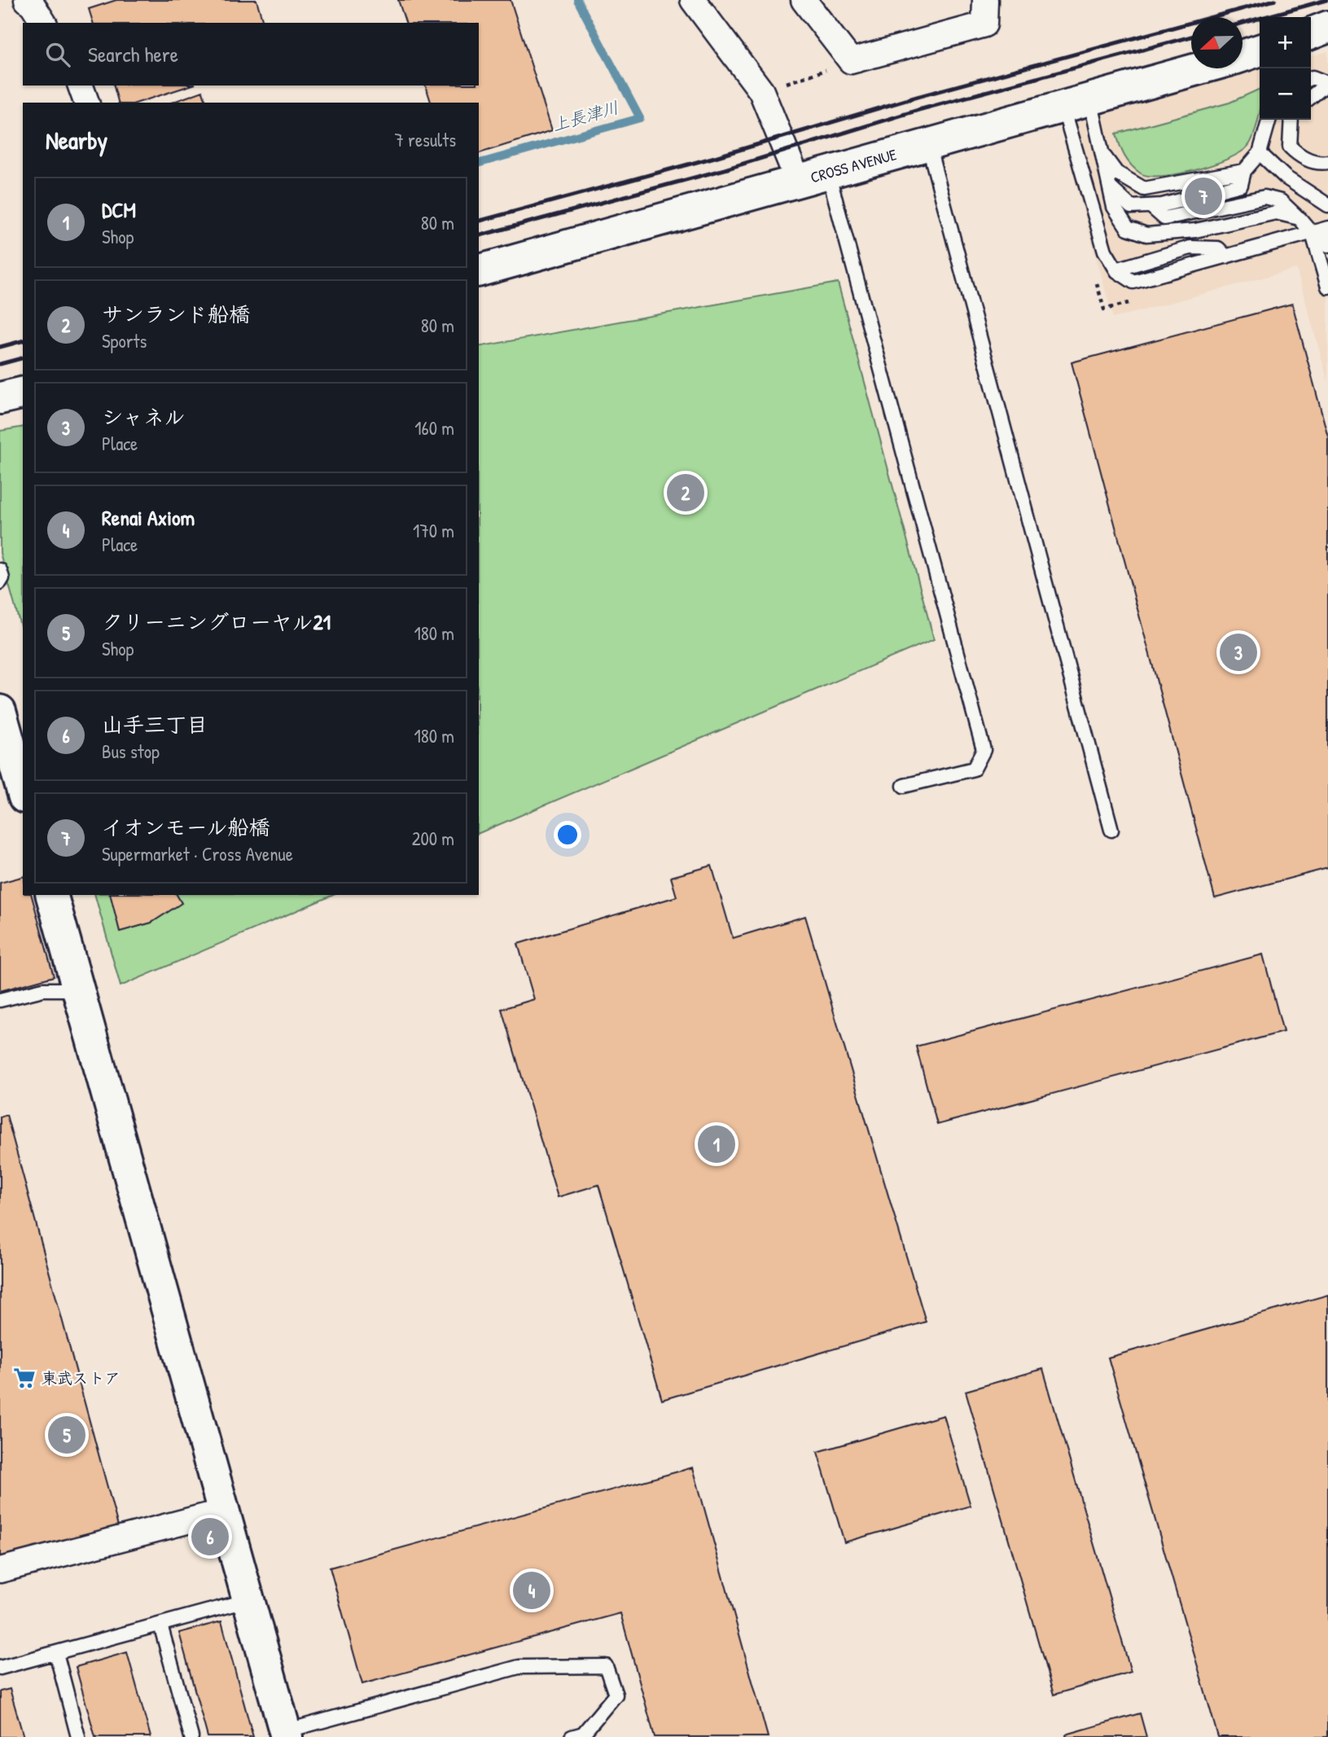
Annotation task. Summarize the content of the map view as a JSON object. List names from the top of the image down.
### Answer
{
  "streets": {
    "street": ["CROSS AVENUE"]
  },
  "water": ["上長津川"],
  "places": {
    "supermarket": ["東武ストア"]
  },
  "north": "left",
  "page": {
    "map_buttons": ["+", "−"],
    "search": "Search here",
    "heading": ["Nearby", "7 results"],
    "pins": [
      "7",
      "2",
      "3",
      "1",
      "5",
      "6",
      "4"
    ],
    "list": [
      {
        "mark": "1",
        "name": "DCM",
        "note": "Shop",
        "value": "80 m"
      },
      {
        "mark": "2",
        "name": "サンランド船橋",
        "note": "Sports",
        "value": "80 m"
      },
      {
        "mark": "3",
        "name": "シャネル",
        "note": "Place",
        "value": "160 m"
      },
      {
        "mark": "4",
        "name": "Renai Axiom",
        "note": "Place",
        "value": "170 m"
      },
      {
        "mark": "5",
        "name": "クリーニングローヤル21",
        "note": "Shop",
        "value": "180 m"
      },
      {
        "mark": "6",
        "name": "山手三丁目",
        "note": "Bus stop",
        "value": "180 m"
      },
      {
        "mark": "7",
        "name": "イオンモール船橋",
        "note": "Supermarket · Cross Avenue",
        "value": "200 m"
      }
    ]
  }
}
